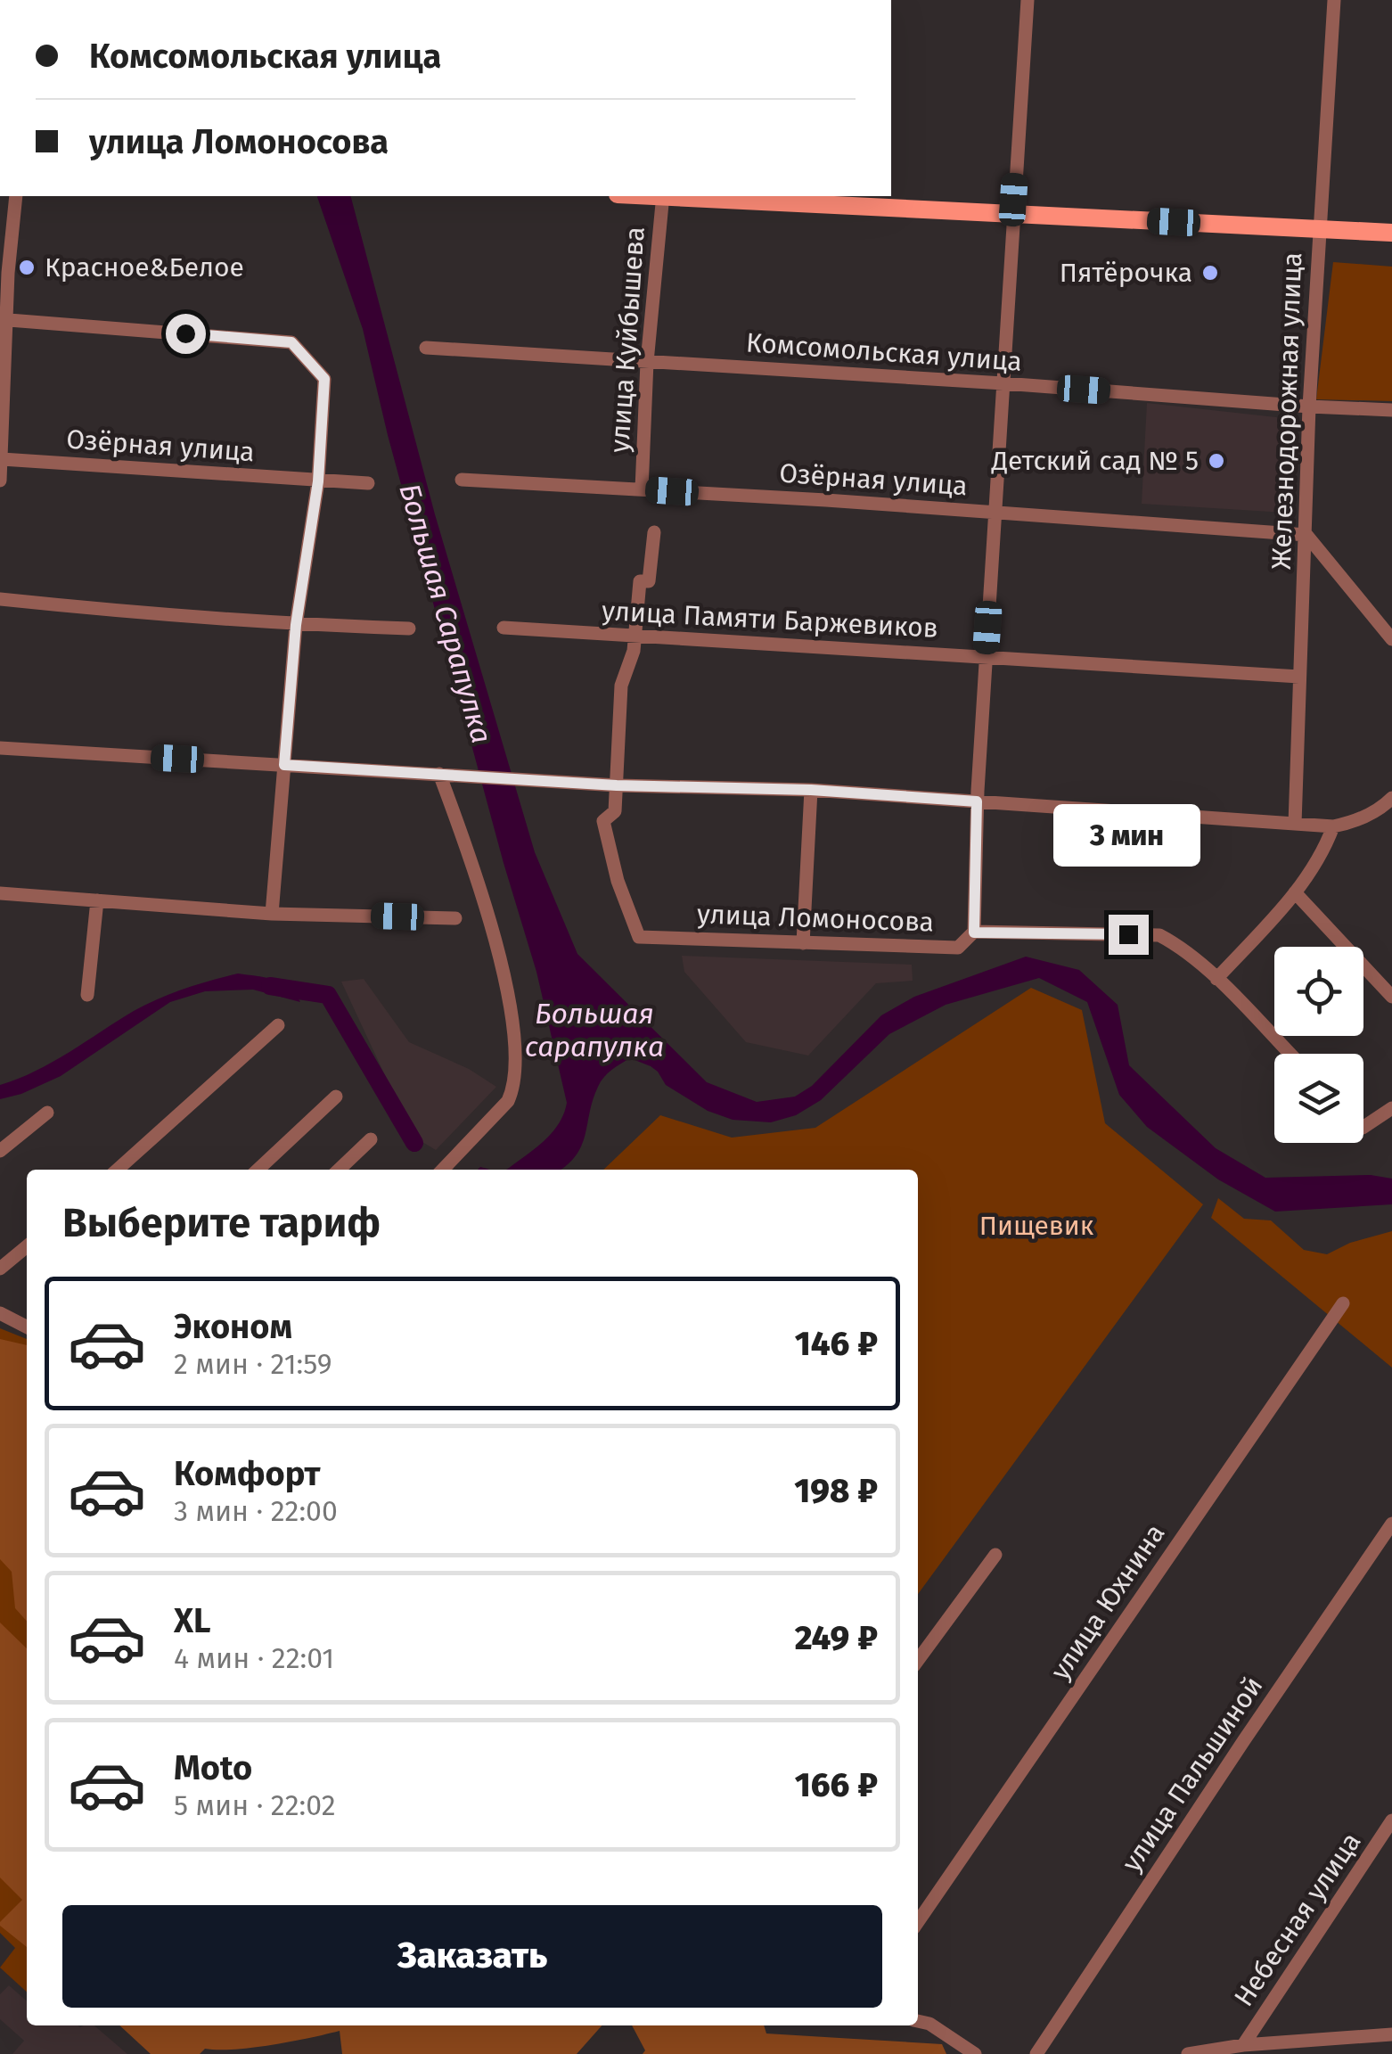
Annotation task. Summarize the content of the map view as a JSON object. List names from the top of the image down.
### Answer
{
  "streets": {
    "street": [
      "улица Куйбышева",
      "Комсомольская улица",
      "Железнодорожная улица",
      "Озёрная улица",
      "улица Памяти Баржевиков",
      "улица Ломоносова",
      "улица Юхнина",
      "улица Пальшиной",
      "Небесная улица"
    ]
  },
  "crossings": [
    ["улица Куйбышева", "Комсомольская улица"],
    ["улица Куйбышева", "Озёрная улица"],
    ["Комсомольская улица", "Железнодорожная улица"],
    ["Железнодорожная улица", "Озёрная улица"],
    ["Железнодорожная улица", "улица Памяти Баржевиков"]
  ],
  "water": ["Большая Сарапулка", "Большая сарапулка"],
  "parks": ["Пищевик"],
  "places": ["Красное&Белое", "Пятёрочка", "Детский сад № 5"],
  "page": {
    "banner": ["Комсомольская улица", "улица Ломоносова"],
    "bubble": "3 мин",
    "heading": "Выберите тариф",
    "list": [
      {
        "name": "Эконом",
        "note": "2 мин · 21:59",
        "value": "146 ₽"
      },
      {
        "name": "Комфорт",
        "note": "3 мин · 22:00",
        "value": "198 ₽"
      },
      {
        "name": "XL",
        "note": "4 мин · 22:01",
        "value": "249 ₽"
      },
      {
        "name": "Moto",
        "note": "5 мин · 22:02",
        "value": "166 ₽"
      }
    ],
    "buttons": "Заказать"
  }
}
